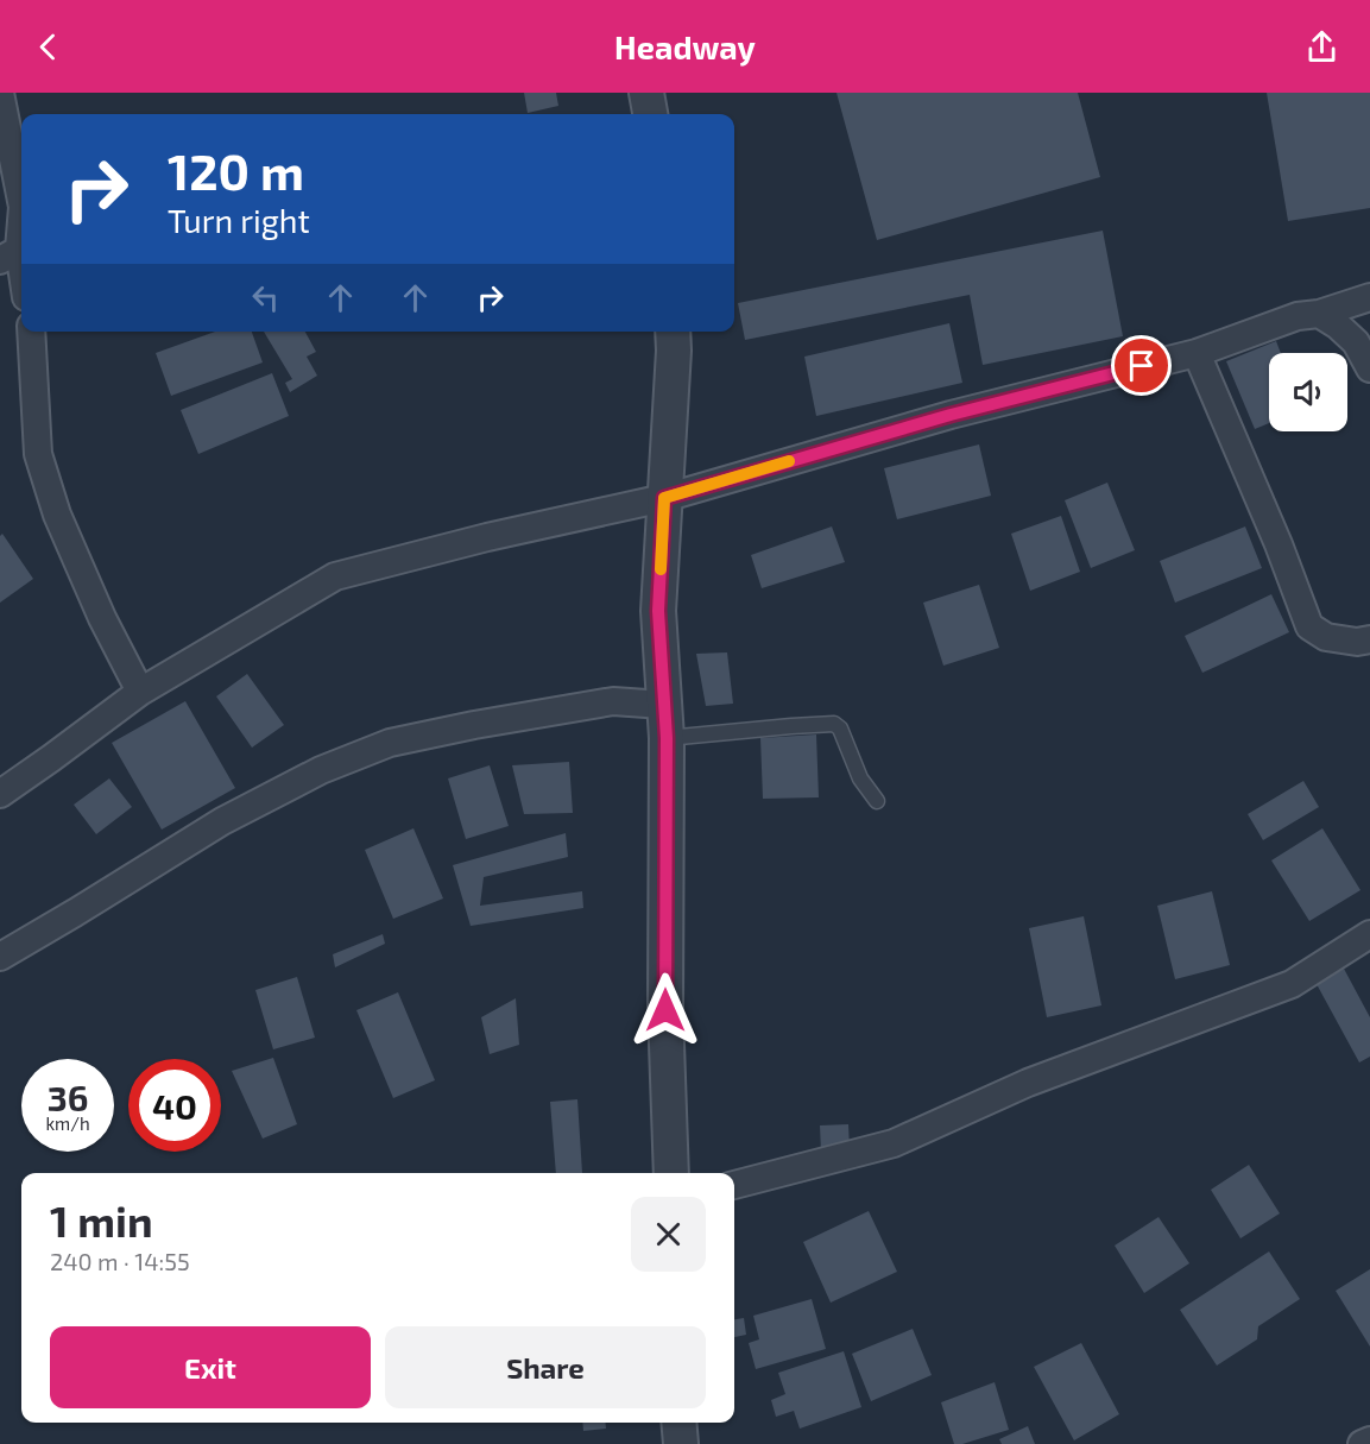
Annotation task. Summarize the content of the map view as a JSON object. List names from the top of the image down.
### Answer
{
  "page": {
    "header": "Headway",
    "turn": ["120 m", "Turn right"],
    "speed": "36 km/h",
    "limit": "40",
    "heading": ["1 min", "240 m · 14:55"],
    "buttons": ["Exit", "Share"]
  }
}
